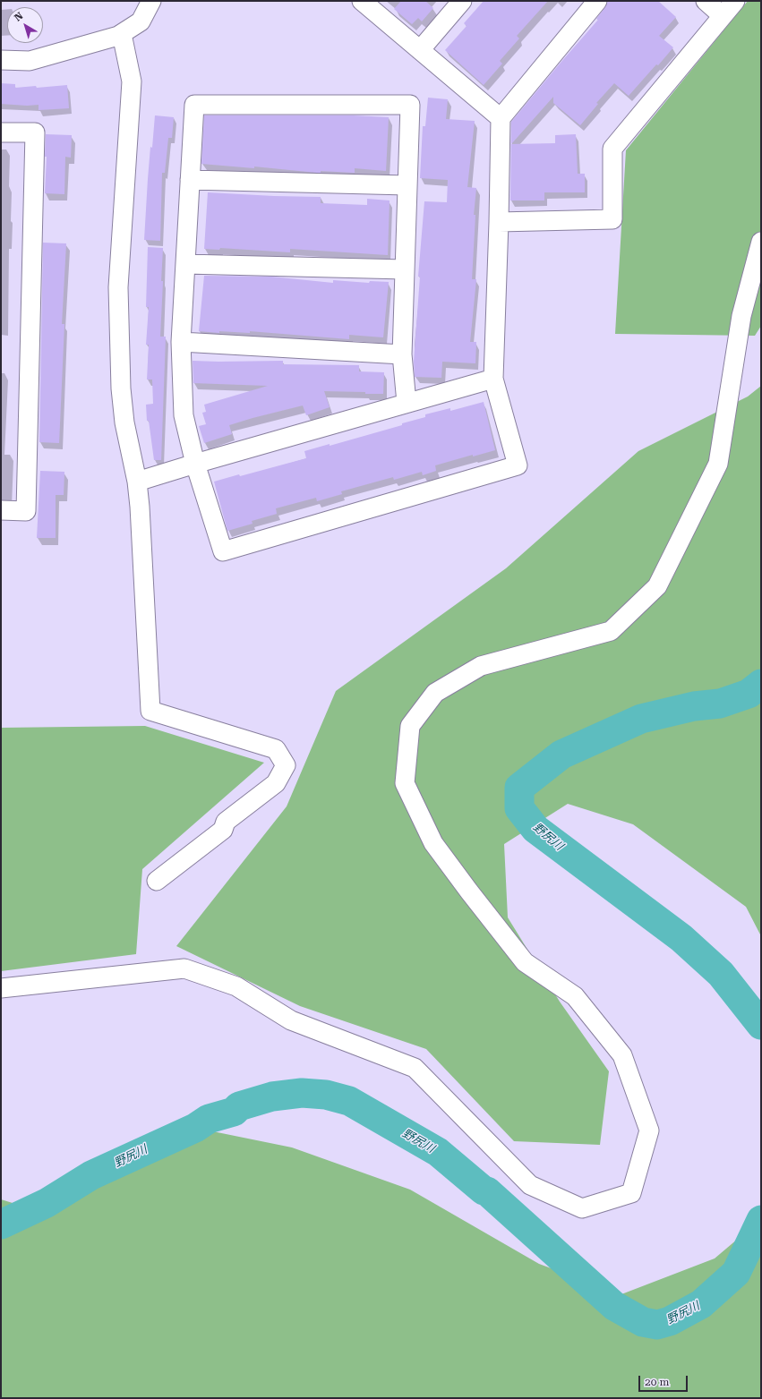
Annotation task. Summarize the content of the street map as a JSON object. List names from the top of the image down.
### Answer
{
  "water": ["野尻川"],
  "scale_bar": "20 m",
  "north": "top left"
}
